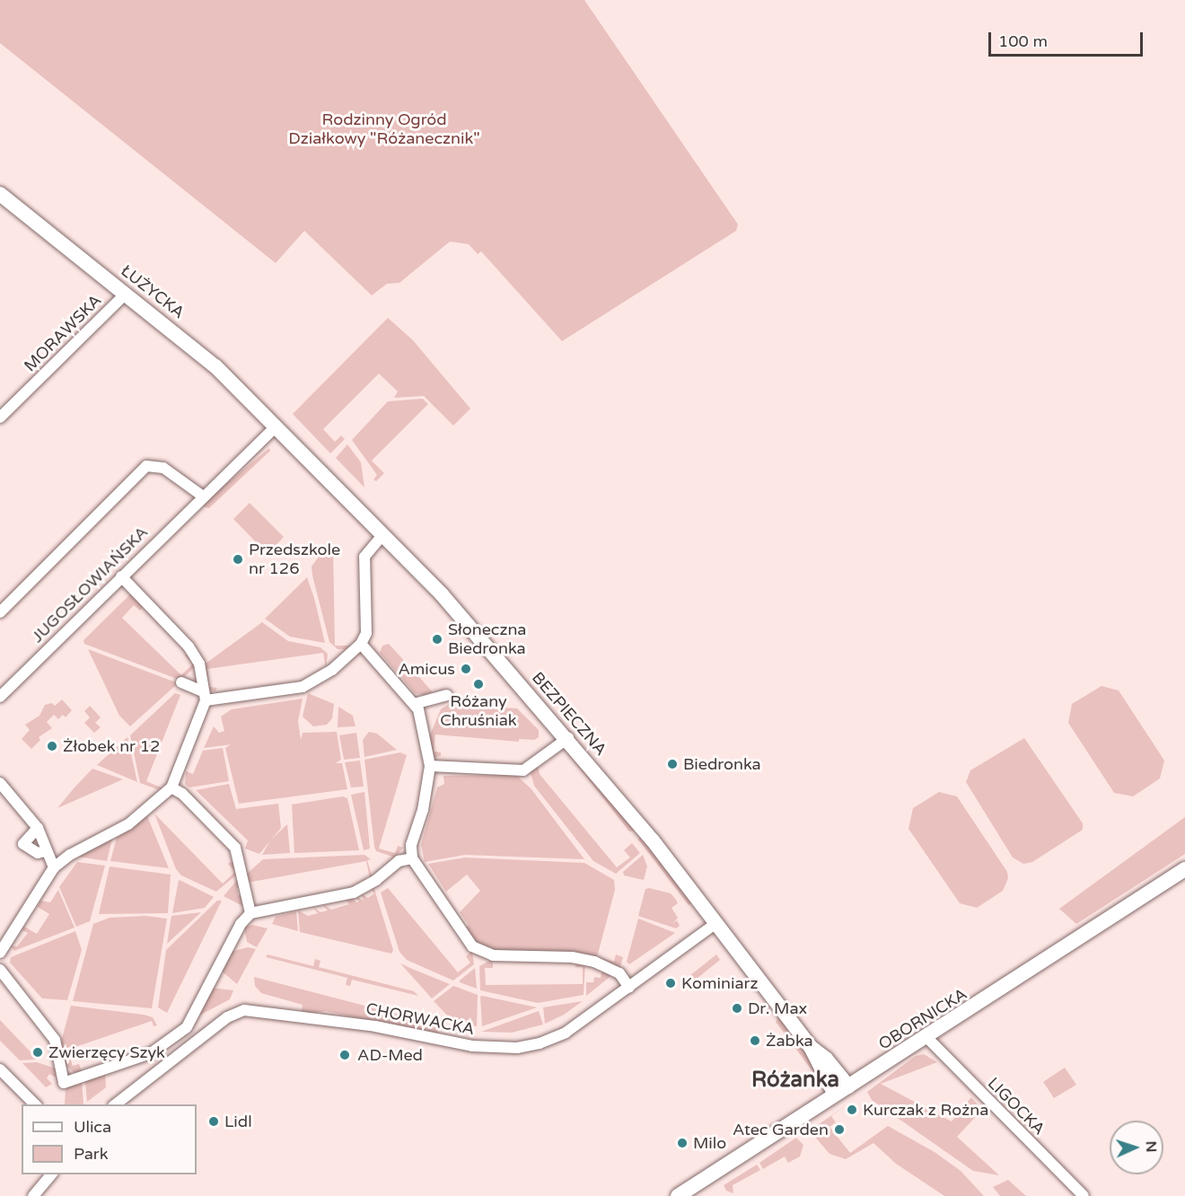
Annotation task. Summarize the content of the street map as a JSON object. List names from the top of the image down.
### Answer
{
  "streets": {
    "street": [
      "ŁUŻYCKA",
      "MORAWSKA",
      "JUGOSŁOWIAŃSKA",
      "BEZPIECZNA",
      "CHORWACKA",
      "OBORNICKA",
      "LIGOCKA"
    ]
  },
  "crossings": [
    ["ŁUŻYCKA", "MORAWSKA"],
    ["ŁUŻYCKA", "JUGOSŁOWIAŃSKA"],
    ["ŁUŻYCKA", "BEZPIECZNA"],
    ["JUGOSŁOWIAŃSKA", "BEZPIECZNA"],
    ["BEZPIECZNA", "CHORWACKA"],
    ["BEZPIECZNA", "OBORNICKA"],
    ["OBORNICKA", "LIGOCKA"]
  ],
  "districts": ["Różanka"],
  "parks": ["Rodzinny Ogród Działkowy \"Różanecznik\""],
  "places": [
    "Przedszkole nr 126",
    "Słoneczna Biedronka",
    "Amicus",
    "Różany Chruśniak",
    "Żłobek nr 12",
    "Biedronka",
    "Kominiarz",
    "Dr. Max",
    "Żabka",
    "Zwierzęcy Szyk",
    "AD-Med",
    "Kurczak z Rożna",
    "Lidl",
    "Atec Garden",
    "Milo"
  ],
  "legend": ["Ulica", "Park"],
  "scale_bar": "100 m",
  "north": "right"
}
